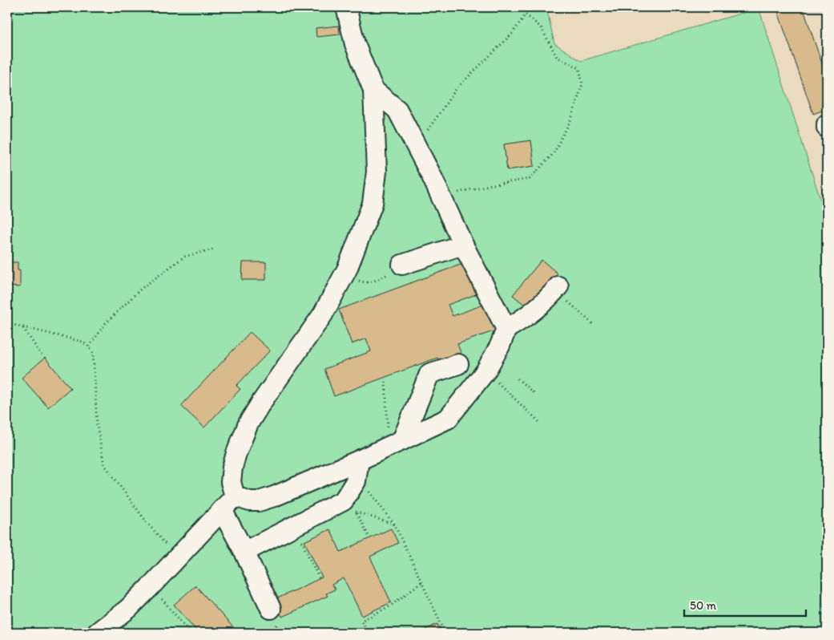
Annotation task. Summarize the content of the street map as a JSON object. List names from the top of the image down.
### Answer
{
  "scale_bar": "50 m"
}
